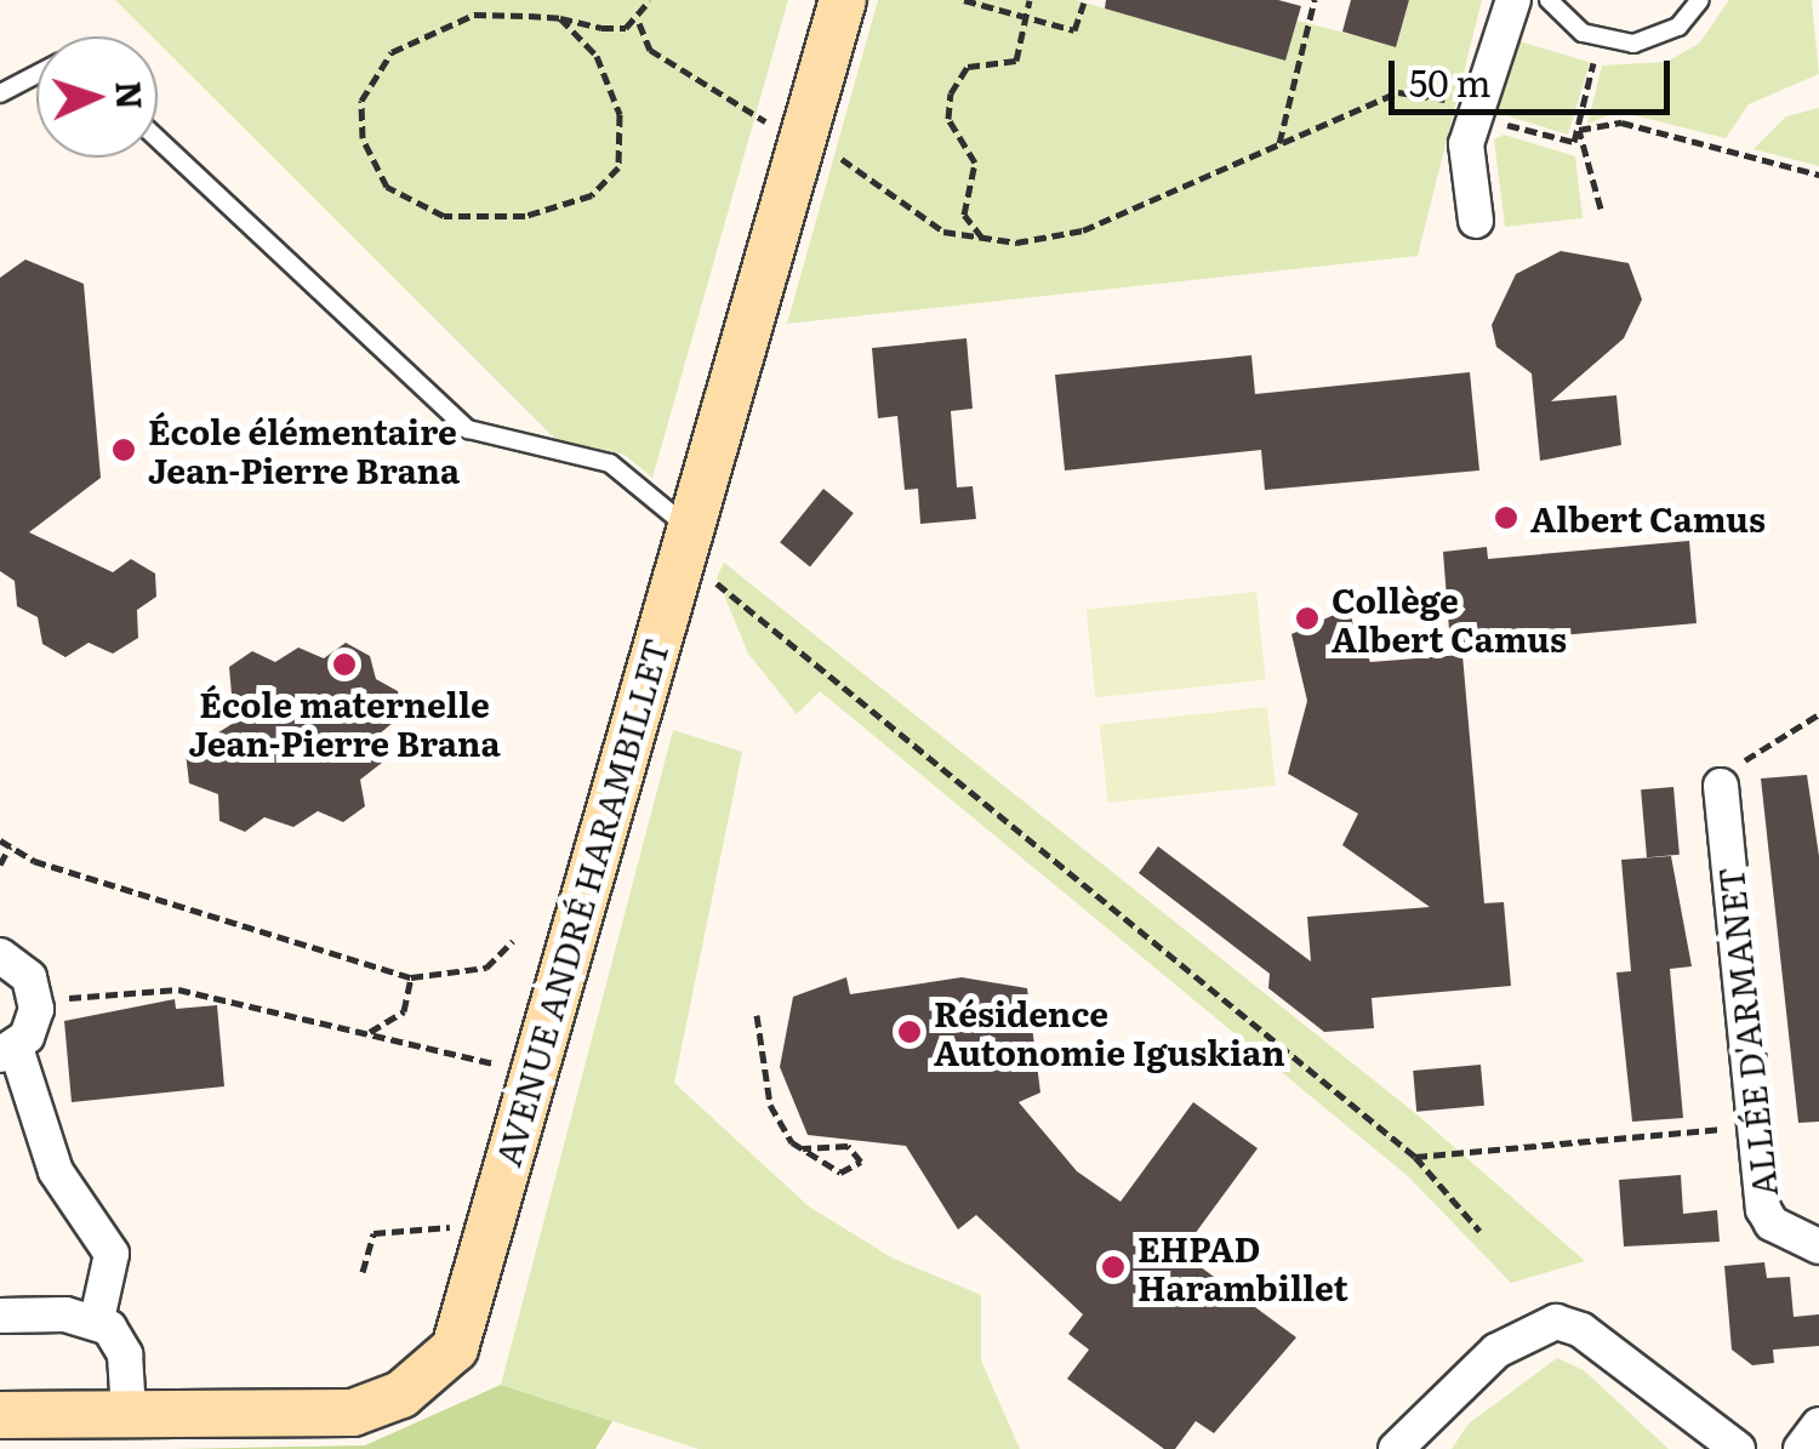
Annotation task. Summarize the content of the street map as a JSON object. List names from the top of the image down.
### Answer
{
  "streets": {
    "street": ["AVENUE ANDRÉ HARAMBILLET", "ALLÉE D'ARMANET"]
  },
  "places": [
    "École élémentaire Jean-Pierre Brana",
    "Albert Camus",
    "Collège Albert Camus",
    "École maternelle Jean-Pierre Brana",
    "Résidence Autonomie Iguskian",
    "EHPAD Harambillet"
  ],
  "scale_bar": "50 m",
  "north": "right"
}
